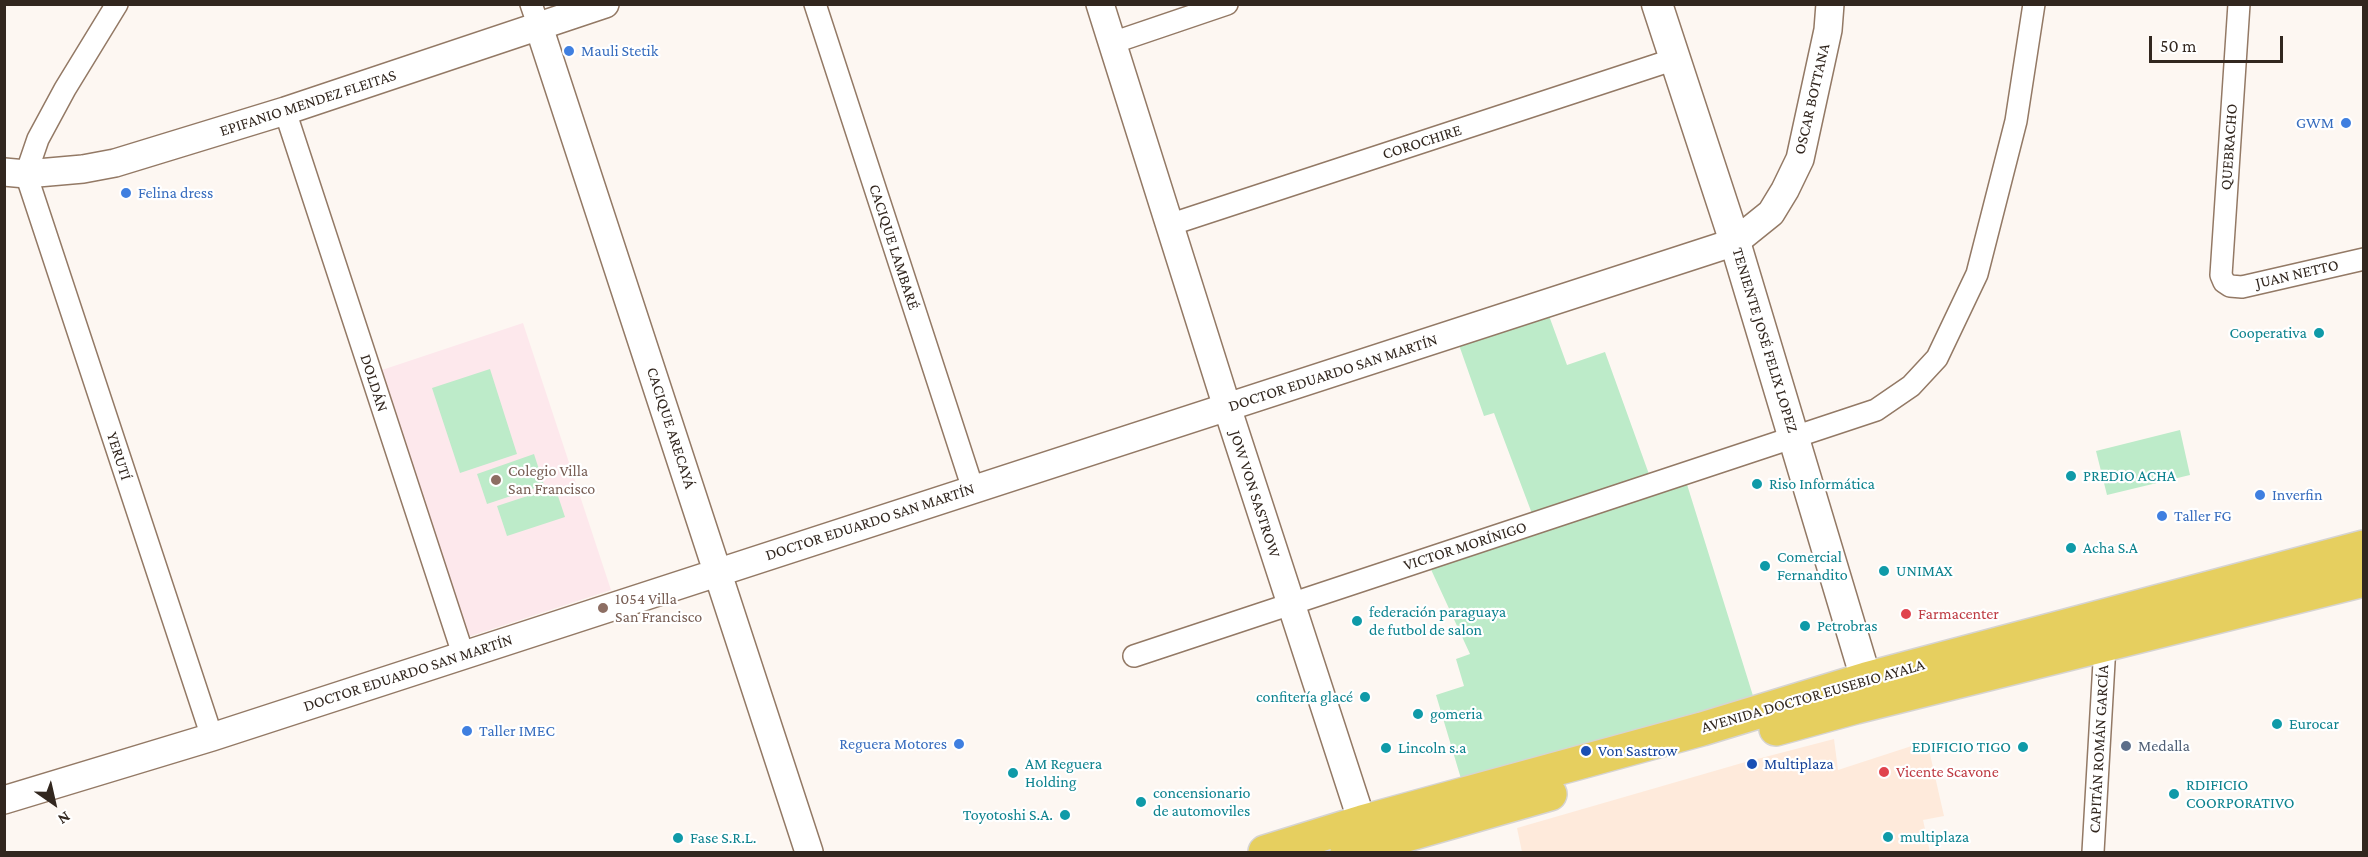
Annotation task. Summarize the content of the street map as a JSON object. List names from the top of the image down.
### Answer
{
  "streets": {
    "highway": ["AVENIDA DOCTOR EUSEBIO AYALA"],
    "main road": ["TENIENTE JOSÉ FELIX LOPEZ"],
    "street": [
      "OSCAR BOTTANA",
      "EPIFANIO MENDEZ FLEITAS",
      "COROCHIRE",
      "QUEBRACHO",
      "CACIQUE LAMBARÉ",
      "JUAN NETTO",
      "DOCTOR EDUARDO SAN MARTÍN",
      "DOLDÁN",
      "CACIQUE ARECAYÁ",
      "YERUTÍ",
      "JOW VON SASTROW",
      "VICTOR MORÍNIGO",
      "CAPITÁN ROMÁN GARCÍA"
    ]
  },
  "crossings": [
    ["OSCAR BOTTANA", "TENIENTE JOSÉ FELIX LOPEZ"],
    ["OSCAR BOTTANA", "DOCTOR EDUARDO SAN MARTÍN"],
    ["EPIFANIO MENDEZ FLEITAS", "DOLDÁN"],
    ["EPIFANIO MENDEZ FLEITAS", "CACIQUE ARECAYÁ"],
    ["EPIFANIO MENDEZ FLEITAS", "YERUTÍ"],
    ["COROCHIRE", "TENIENTE JOSÉ FELIX LOPEZ"],
    ["COROCHIRE", "JOW VON SASTROW"],
    ["QUEBRACHO", "JUAN NETTO"],
    ["CACIQUE LAMBARÉ", "DOCTOR EDUARDO SAN MARTÍN"],
    ["TENIENTE JOSÉ FELIX LOPEZ", "DOCTOR EDUARDO SAN MARTÍN"],
    ["TENIENTE JOSÉ FELIX LOPEZ", "VICTOR MORÍNIGO"],
    ["TENIENTE JOSÉ FELIX LOPEZ", "AVENIDA DOCTOR EUSEBIO AYALA"],
    ["DOCTOR EDUARDO SAN MARTÍN", "DOLDÁN"],
    ["DOCTOR EDUARDO SAN MARTÍN", "CACIQUE ARECAYÁ"],
    ["DOCTOR EDUARDO SAN MARTÍN", "YERUTÍ"],
    ["DOCTOR EDUARDO SAN MARTÍN", "JOW VON SASTROW"],
    ["JOW VON SASTROW", "VICTOR MORÍNIGO"],
    ["JOW VON SASTROW", "AVENIDA DOCTOR EUSEBIO AYALA"],
    ["AVENIDA DOCTOR EUSEBIO AYALA", "CAPITÁN ROMÁN GARCÍA"]
  ],
  "places": [
    "Mauli Stetik",
    "GWM",
    "Felina dress",
    "Cooperativa",
    "PREDIO ACHA",
    "Colegio Villa San Francisco",
    "Riso Informática",
    "Inverfin",
    "Taller FG",
    "Acha S.A",
    "Comercial Fernandito",
    "UNIMAX",
    "1054 Villa San Francisco",
    "Farmacenter",
    "federación paraguaya de futbol de salon",
    "Petrobras",
    "confitería glacé",
    "gomeria",
    "Eurocar",
    "Taller IMEC",
    "Reguera Motores",
    "Medalla",
    "EDIFICIO TIGO",
    "Lincoln s.a",
    "Von Sastrow",
    "Multiplaza",
    "Vicente Scavone",
    "AM Reguera Holding",
    "RDIFICIO COORPORATIVO",
    "concensionario de automoviles",
    "Toyotoshi S.A.",
    "multiplaza",
    "Fase S.R.L."
  ],
  "scale_bar": "50 m",
  "north": "bottom right"
}
